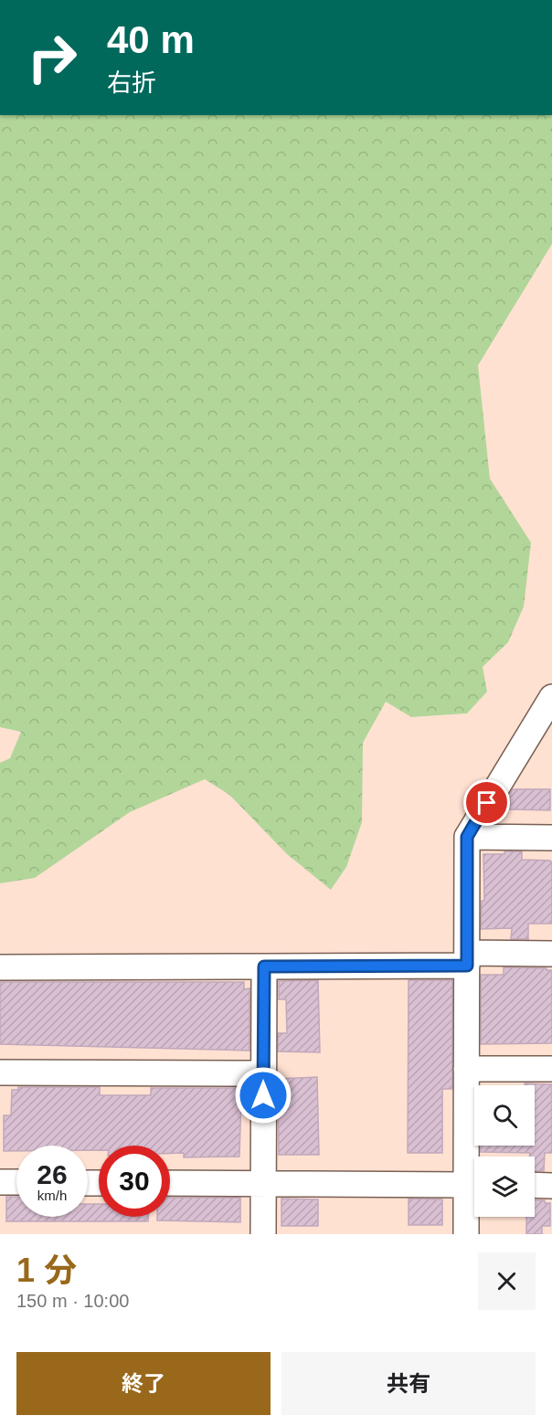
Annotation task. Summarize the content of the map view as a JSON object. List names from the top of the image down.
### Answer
{
  "page": {
    "turn": ["40 m", "右折"],
    "speed": "26 km/h",
    "limit": "30",
    "heading": ["1 分", "150 m · 10:00"],
    "buttons": ["終了", "共有"]
  }
}
